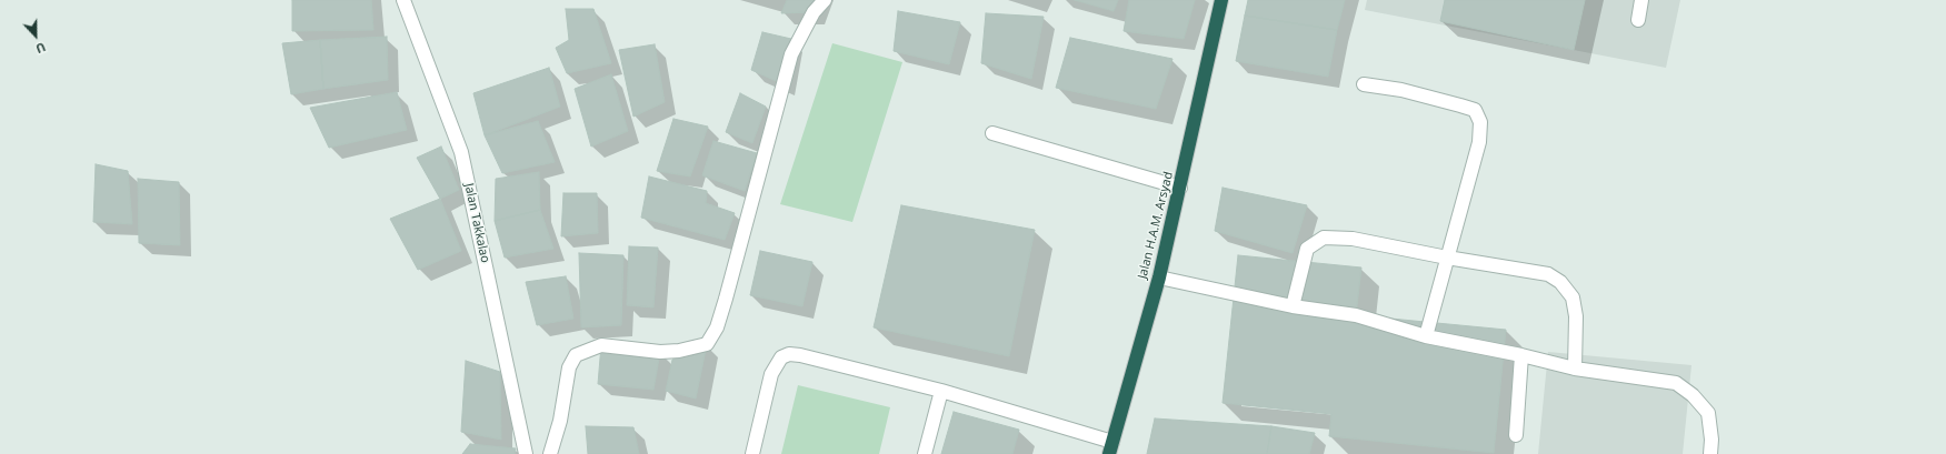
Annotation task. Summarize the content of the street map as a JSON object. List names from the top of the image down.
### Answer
{
  "streets": {
    "highway": ["Jalan H.A.M. Arsyad"],
    "street": ["Jalan Takkalao"]
  },
  "north": "bottom"
}
